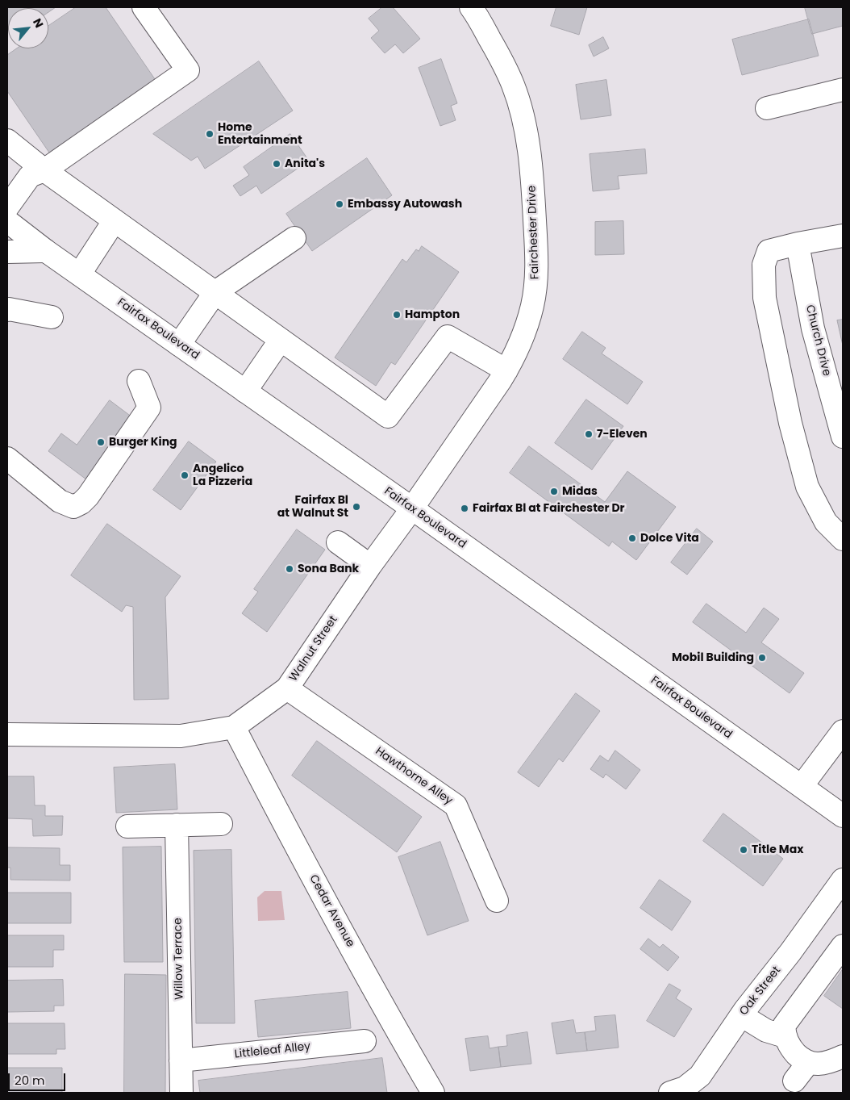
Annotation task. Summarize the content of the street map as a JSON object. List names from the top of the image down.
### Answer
{
  "streets": {
    "street": [
      "Fairchester Drive",
      "Fairfax Boulevard",
      "Church Drive",
      "Walnut Street",
      "Hawthorne Alley",
      "Cedar Avenue",
      "Willow Terrace",
      "Oak Street",
      "Littleleaf Alley"
    ]
  },
  "crossings": [
    ["Fairchester Drive", "Fairfax Boulevard"],
    ["Fairchester Drive", "Walnut Street"],
    ["Fairfax Boulevard", "Walnut Street"],
    ["Walnut Street", "Hawthorne Alley"],
    ["Walnut Street", "Cedar Avenue"],
    ["Willow Terrace", "Littleleaf Alley"]
  ],
  "places": [
    "Home Entertainment",
    "Anita's",
    "Embassy Autowash",
    "Hampton",
    "7-Eleven",
    "Burger King",
    "Angelico La Pizzeria",
    "Midas",
    "Fairfax Bl at Walnut St",
    "Fairfax Bl at Fairchester Dr",
    "Dolce Vita",
    "Sona Bank",
    "Mobil Building",
    "Title Max"
  ],
  "scale_bar": "20 m",
  "north": "top right"
}
